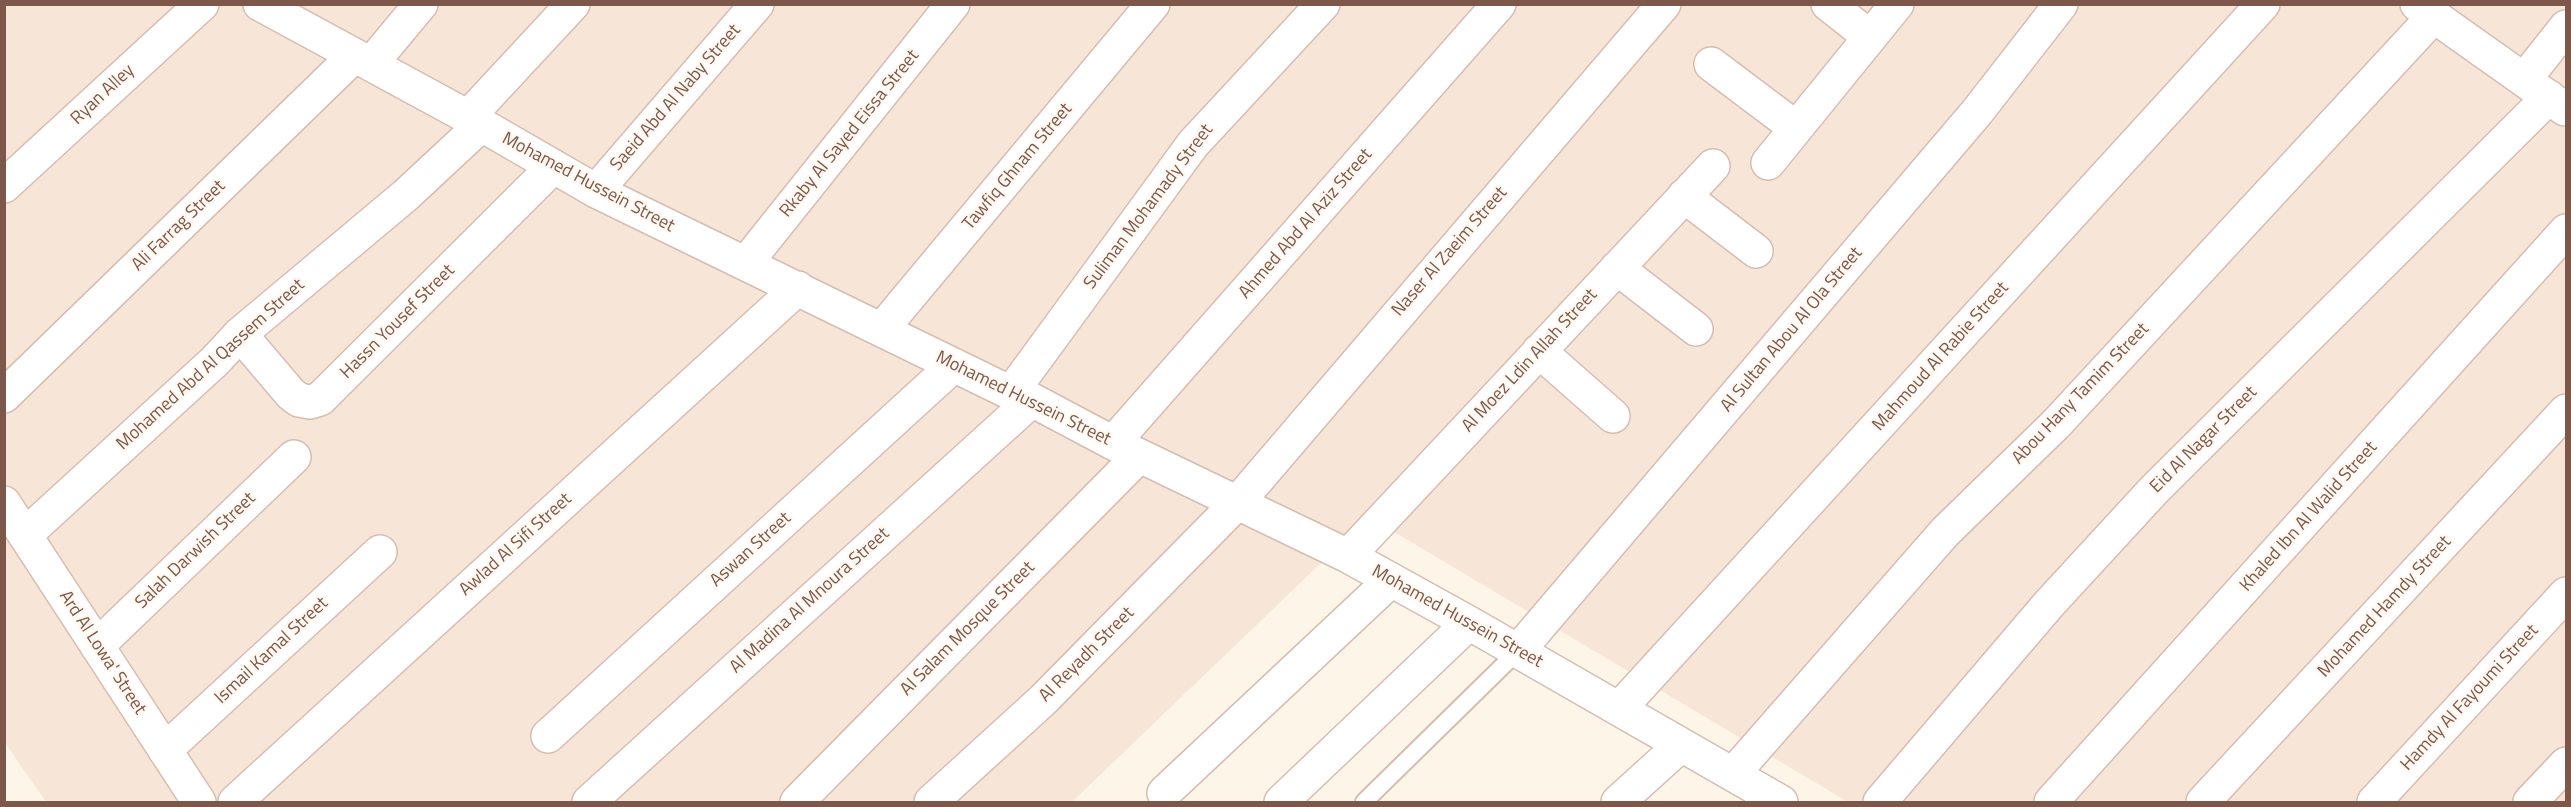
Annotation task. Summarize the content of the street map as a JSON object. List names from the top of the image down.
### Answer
{
  "streets": {
    "street": [
      "Ryan Alley",
      "Saeid Abd Al Naby Street",
      "Rkaby Al Sayed Eissa Street",
      "Tawfiq Ghnam Street",
      "Mohamed Hussein Street",
      "Suliman Mohamady Street",
      "Ahmed Abd Al Aziz Street",
      "Ali Farrag Street",
      "Naser Al Zaeim Street",
      "Hassn Yousef Street",
      "Al Sultan Abou Al Ola Street",
      "Mahmoud Al Rabie Street",
      "Al Moez Ldin Allah Street",
      "Mohamed Abd Al Qassem Street",
      "Abou Hany Tamim Street",
      "Eid Al Nagar Street",
      "Khaled Ibn Al Walid Street",
      "Awlad Al Sifi Street",
      "Aswan Street",
      "Salah Darwish Street",
      "Al Madina Al Mnoura Street",
      "Mohamed Hamdy Street",
      "Al Salam Mosque Street",
      "Ismail Kamal Street",
      "Ard Al Lowa' Street",
      "Al Reyadh Street",
      "Hamdy Al Fayoumi Street"
    ]
  },
  "crossings": [
    ["Saeid Abd Al Naby Street", "Mohamed Hussein Street"],
    ["Rkaby Al Sayed Eissa Street", "Mohamed Hussein Street"],
    ["Tawfiq Ghnam Street", "Mohamed Hussein Street"],
    ["Mohamed Hussein Street", "Suliman Mohamady Street"],
    ["Mohamed Hussein Street", "Ahmed Abd Al Aziz Street"],
    ["Mohamed Hussein Street", "Ali Farrag Street"],
    ["Mohamed Hussein Street", "Naser Al Zaeim Street"],
    ["Mohamed Hussein Street", "Hassn Yousef Street"],
    ["Mohamed Hussein Street", "Al Sultan Abou Al Ola Street"],
    ["Mohamed Hussein Street", "Mahmoud Al Rabie Street"],
    ["Mohamed Hussein Street", "Al Moez Ldin Allah Street"],
    ["Mohamed Hussein Street", "Mohamed Abd Al Qassem Street"],
    ["Mohamed Hussein Street", "Abou Hany Tamim Street"],
    ["Mohamed Hussein Street", "Awlad Al Sifi Street"],
    ["Mohamed Hussein Street", "Aswan Street"],
    ["Mohamed Hussein Street", "Al Madina Al Mnoura Street"],
    ["Mohamed Hussein Street", "Al Salam Mosque Street"],
    ["Mohamed Hussein Street", "Al Reyadh Street"],
    ["Suliman Mohamady Street", "Al Madina Al Mnoura Street"],
    ["Ahmed Abd Al Aziz Street", "Al Salam Mosque Street"],
    ["Naser Al Zaeim Street", "Al Reyadh Street"],
    ["Hassn Yousef Street", "Mohamed Abd Al Qassem Street"],
    ["Mohamed Abd Al Qassem Street", "Ard Al Lowa' Street"],
    ["Salah Darwish Street", "Ard Al Lowa' Street"],
    ["Ismail Kamal Street", "Ard Al Lowa' Street"]
  ]
}
